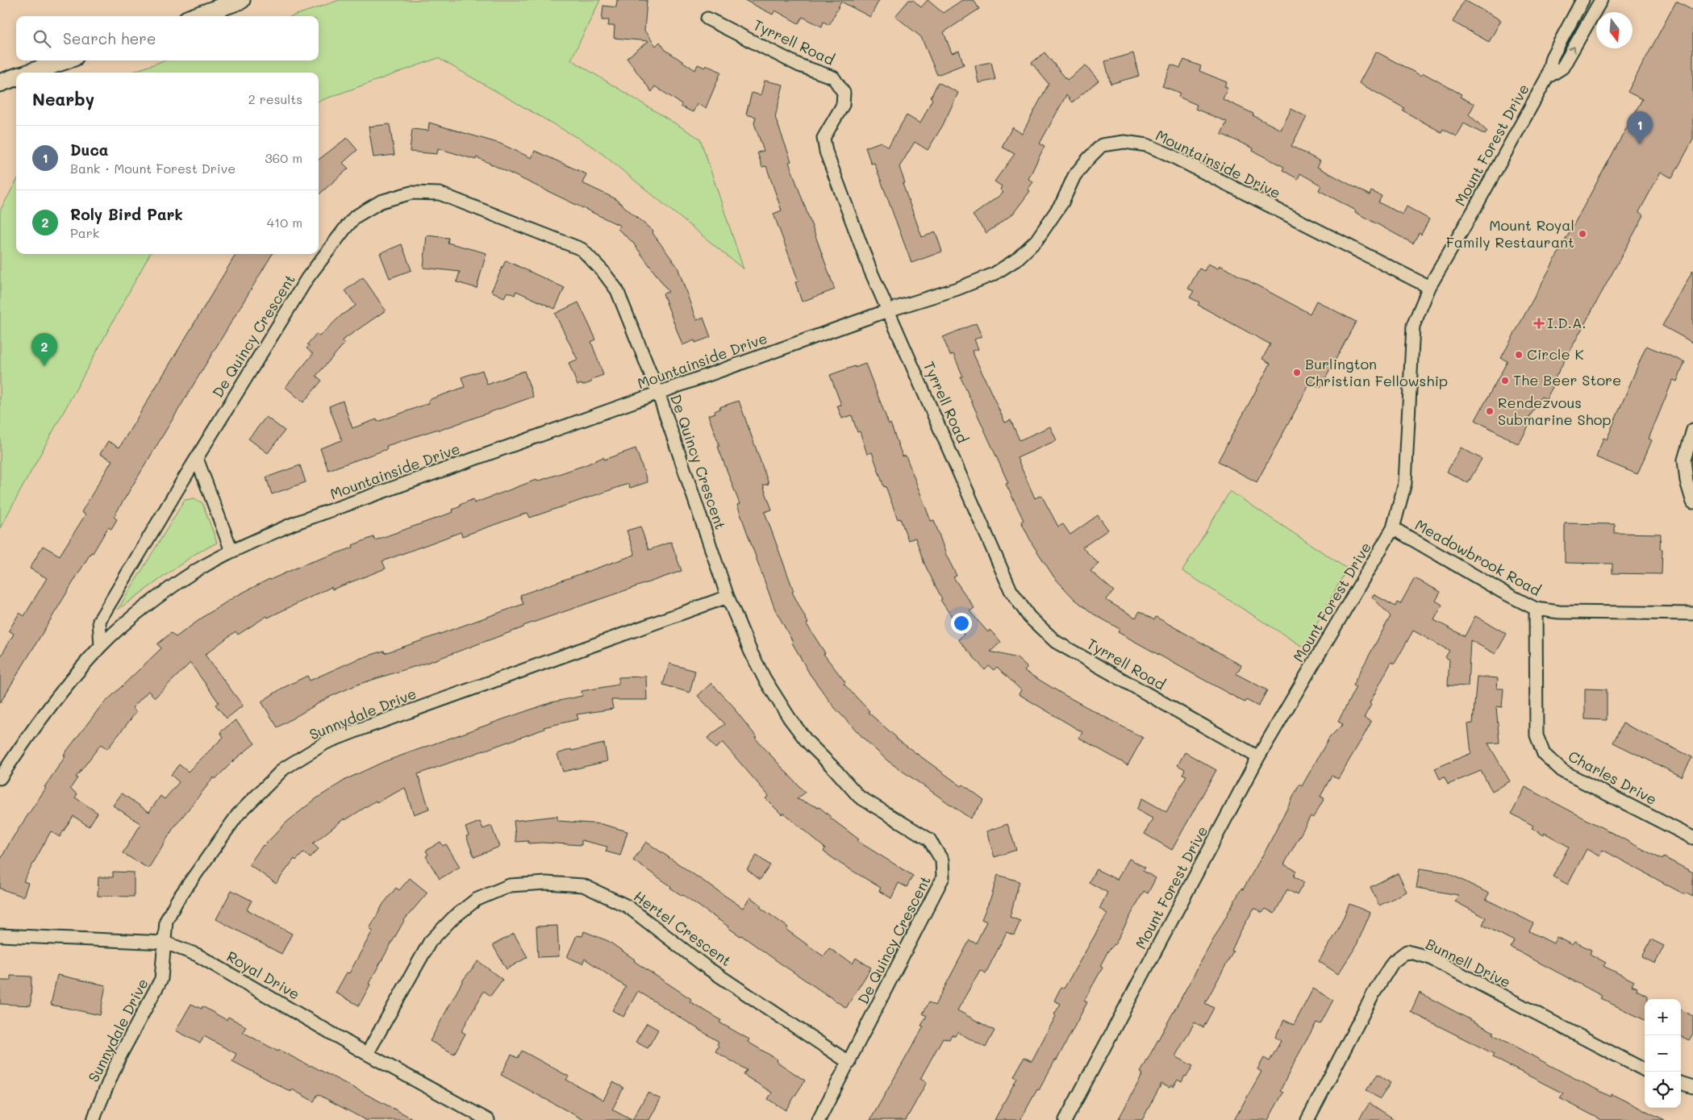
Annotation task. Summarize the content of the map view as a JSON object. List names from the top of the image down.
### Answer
{
  "streets": {
    "street": [
      "Tyrrell Road",
      "Mount Forest Drive",
      "Mountainside Drive",
      "De Quincy Crescent",
      "Meadowbrook Road",
      "Sunnydale Drive",
      "Charles Drive",
      "Hertel Crescent",
      "Bunnell Drive",
      "Royal Drive"
    ]
  },
  "crossings": [
    ["Tyrrell Road", "Mount Forest Drive"],
    ["Tyrrell Road", "Mountainside Drive"],
    ["Mount Forest Drive", "Mountainside Drive"],
    ["Mount Forest Drive", "Meadowbrook Road"],
    ["Mountainside Drive", "De Quincy Crescent"],
    ["De Quincy Crescent", "Sunnydale Drive"],
    ["De Quincy Crescent", "Hertel Crescent"],
    ["Meadowbrook Road", "Charles Drive"],
    ["Sunnydale Drive", "Royal Drive"],
    ["Hertel Crescent", "Royal Drive"]
  ],
  "places": {
    "other": [
      "Mount Royal Family Restaurant",
      "Circle K",
      "Burlington Christian Fellowship",
      "The Beer Store",
      "Rendezvous Submarine Shop"
    ],
    "health": ["I.D.A."]
  },
  "north": "bottom",
  "page": {
    "search": "Search here",
    "heading": ["Nearby", "2 results"],
    "pins": ["1", "2"],
    "list": [
      {
        "mark": "1",
        "name": "Duca",
        "note": "Bank · Mount Forest Drive",
        "value": "360 m"
      },
      {
        "mark": "2",
        "name": "Roly Bird Park",
        "note": "Park",
        "value": "410 m"
      }
    ],
    "map_buttons": ["+", "−"]
  }
}
